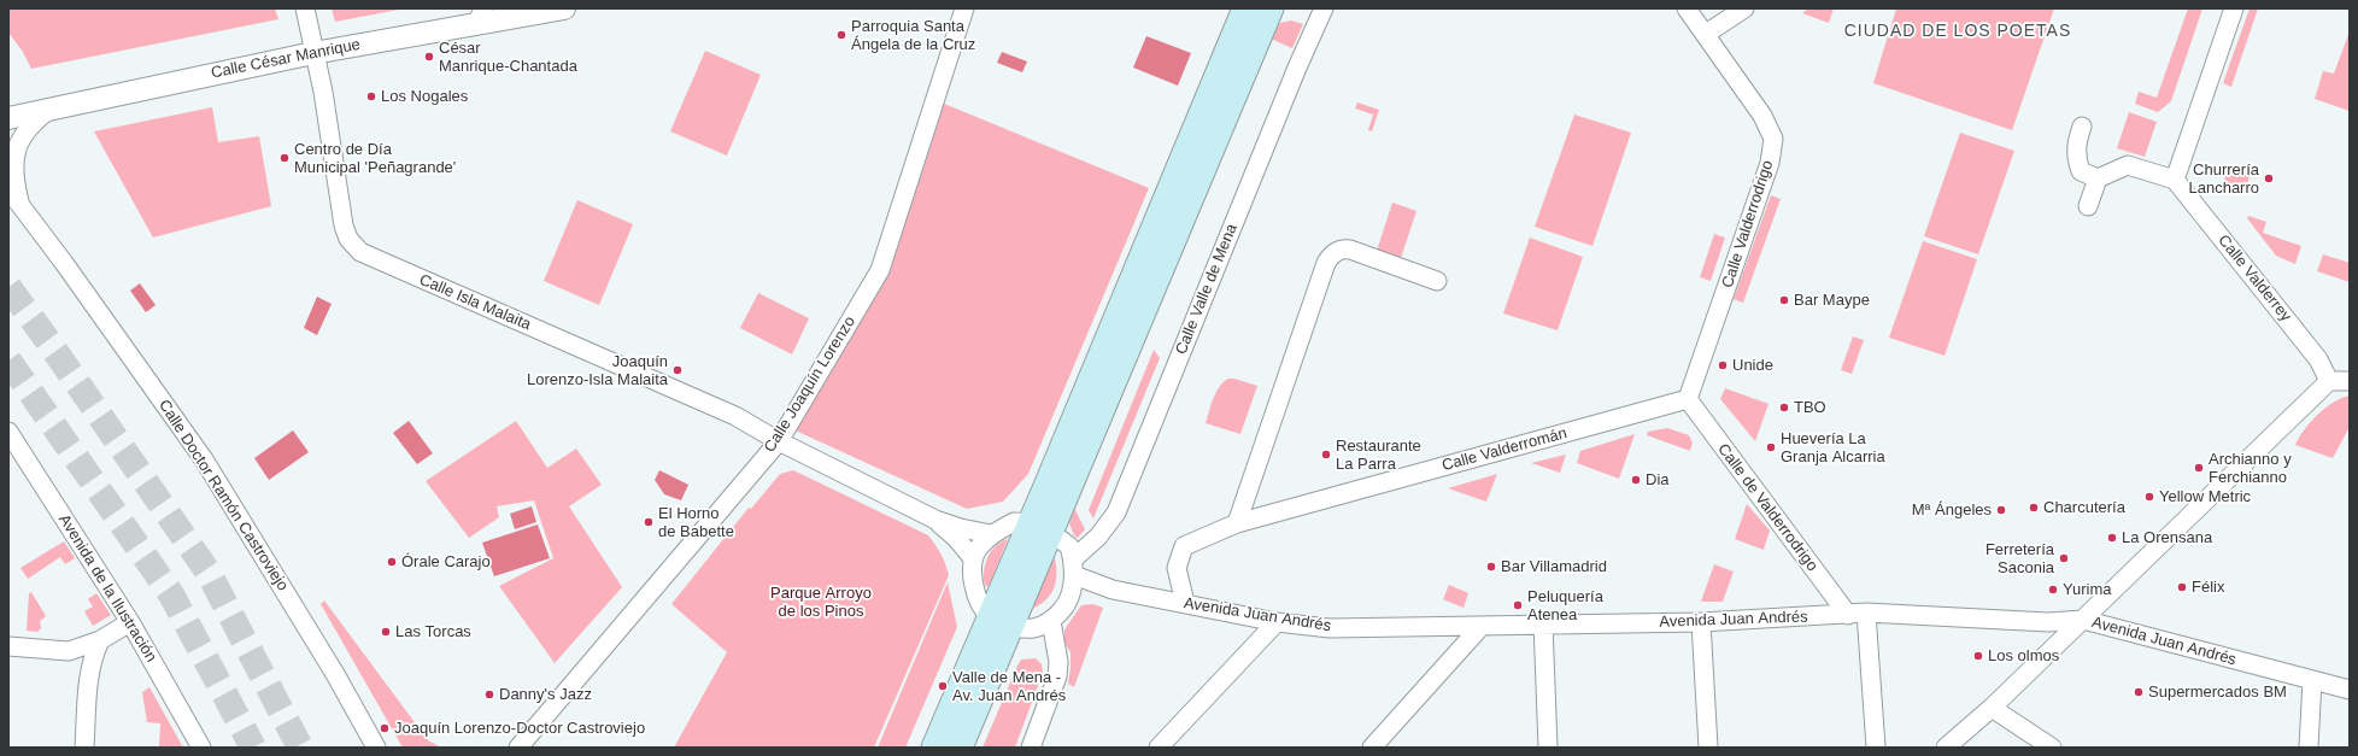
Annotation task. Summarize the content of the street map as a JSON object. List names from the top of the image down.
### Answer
{
  "streets": {
    "street": [
      "Calle César Manrique",
      "Calle Valderrodrigo",
      "Calle Valderrey",
      "Calle Valle de Mena",
      "Calle Isla Malaita",
      "Calle Joaquín Lorenzo",
      "Calle Valderromán",
      "Calle Doctor Ramón Castroviejo",
      "Calle de Valderrodrigo",
      "Avenida de la Ilustración",
      "Avenida Juan Andrés"
    ]
  },
  "crossings": [
    ["Calle César Manrique", "Calle Isla Malaita"],
    ["Calle César Manrique", "Calle Doctor Ramón Castroviejo"],
    ["Calle Valderrodrigo", "Calle Valderromán"],
    ["Calle Valderrodrigo", "Calle de Valderrodrigo"],
    ["Calle Valle de Mena", "Avenida Juan Andrés"],
    ["Calle Isla Malaita", "Calle Joaquín Lorenzo"],
    ["Calle Valderromán", "Calle de Valderrodrigo"],
    ["Calle Valderromán", "Avenida Juan Andrés"],
    ["Calle de Valderrodrigo", "Avenida Juan Andrés"]
  ],
  "districts": ["CIUDAD DE LOS POETAS"],
  "parks": ["Parque Arroyo de los Pinos"],
  "places": [
    "Parroquia Santa Ángela de la Cruz",
    "César Manrique-Chantada",
    "Los Nogales",
    "Centro de Día Municipal 'Peñagrande'",
    "Churrería Lancharro",
    "Bar Maype",
    "Unide",
    "Joaquín Lorenzo-Isla Malaita",
    "TBO",
    "Huevería La Granja Alcarria",
    "Restaurante La Parra",
    "Archianno y Ferchianno",
    "Dia",
    "Yellow Metric",
    "Charcutería",
    "Mª Ángeles",
    "El Horno de Babette",
    "La Orensana",
    "Ferretería Saconia",
    "Órale Carajo",
    "Bar Villamadrid",
    "Félix",
    "Yurima",
    "Peluquería Atenea",
    "Las Torcas",
    "Los olmos",
    "Valle de Mena - Av. Juan Andrés",
    "Supermercados BM",
    "Danny's Jazz",
    "Joaquín Lorenzo-Doctor Castroviejo"
  ]
}
